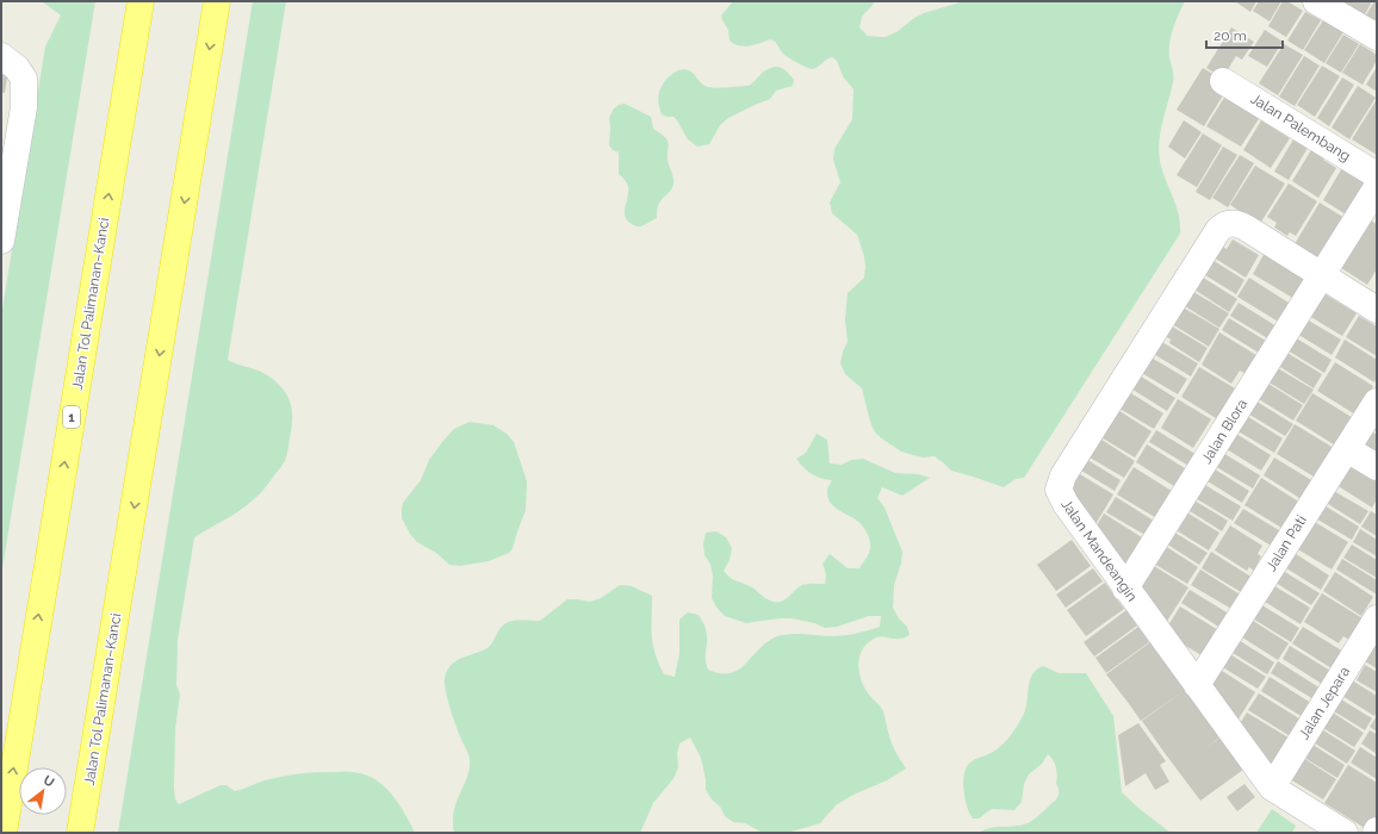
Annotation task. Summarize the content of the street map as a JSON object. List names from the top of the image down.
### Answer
{
  "streets": {
    "highway": ["Jalan Tol Palimanan–Kanci", "1"],
    "street": [
      "Jalan Palembang",
      "Jalan Blora",
      "Jalan Pati",
      "Jalan Mandeangin",
      "Jalan Jepara"
    ]
  },
  "crossings": [
    ["Jalan Blora", "Jalan Mandeangin"],
    ["Jalan Pati", "Jalan Mandeangin"],
    ["Jalan Mandeangin", "Jalan Jepara"]
  ],
  "scale_bar": "20 m",
  "north": "top right"
}
